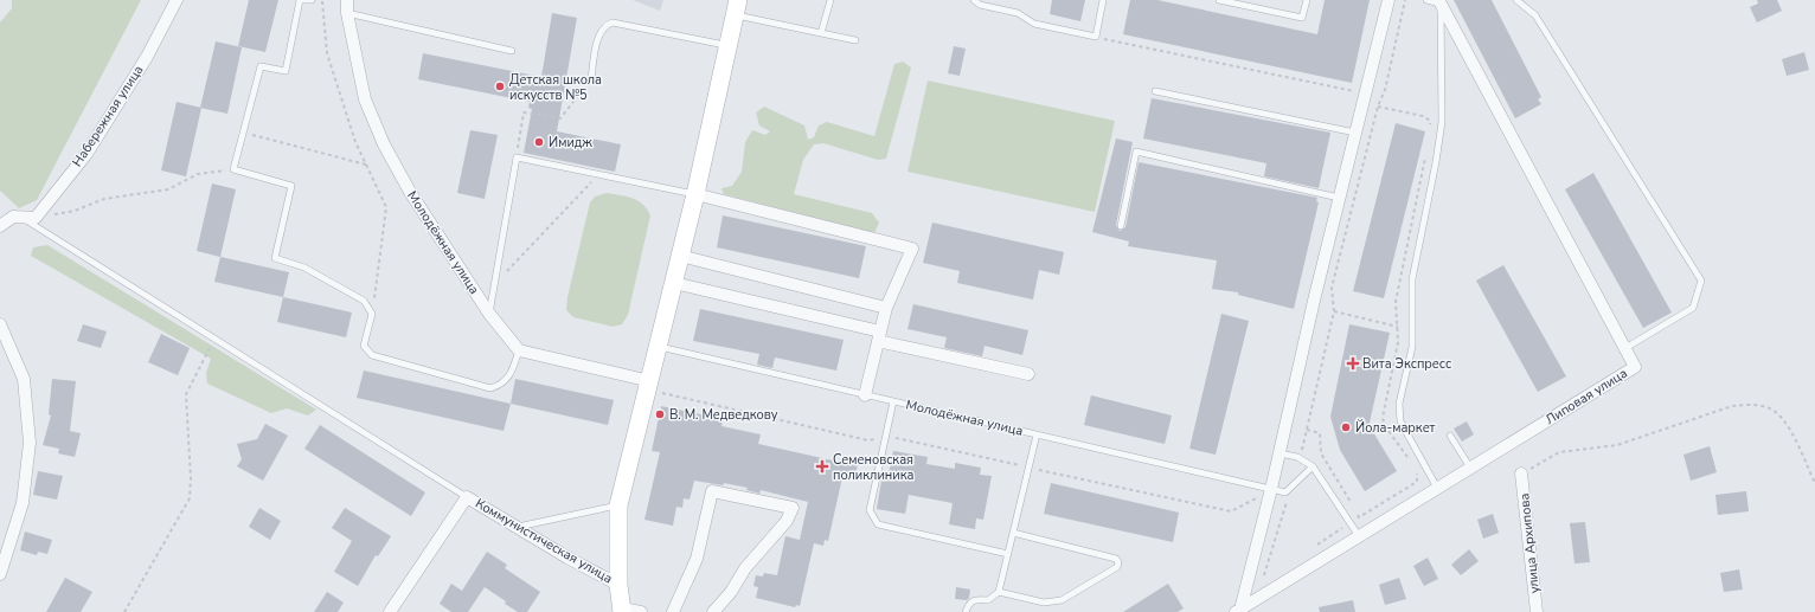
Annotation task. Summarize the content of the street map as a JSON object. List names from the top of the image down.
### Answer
{
  "streets": {
    "street": [
      "Набережная улица",
      "Молодёжная улица",
      "Липовая улица",
      "Коммунистическая улица",
      "улица Архипова"
    ]
  },
  "places": {
    "other": [
      "Детская школа искусств №5",
      "Имидж",
      "В. М. Медведкову",
      "Йола-маркет"
    ],
    "health": ["Вита Экспресс", "Семеновская поликлиника"]
  }
}
